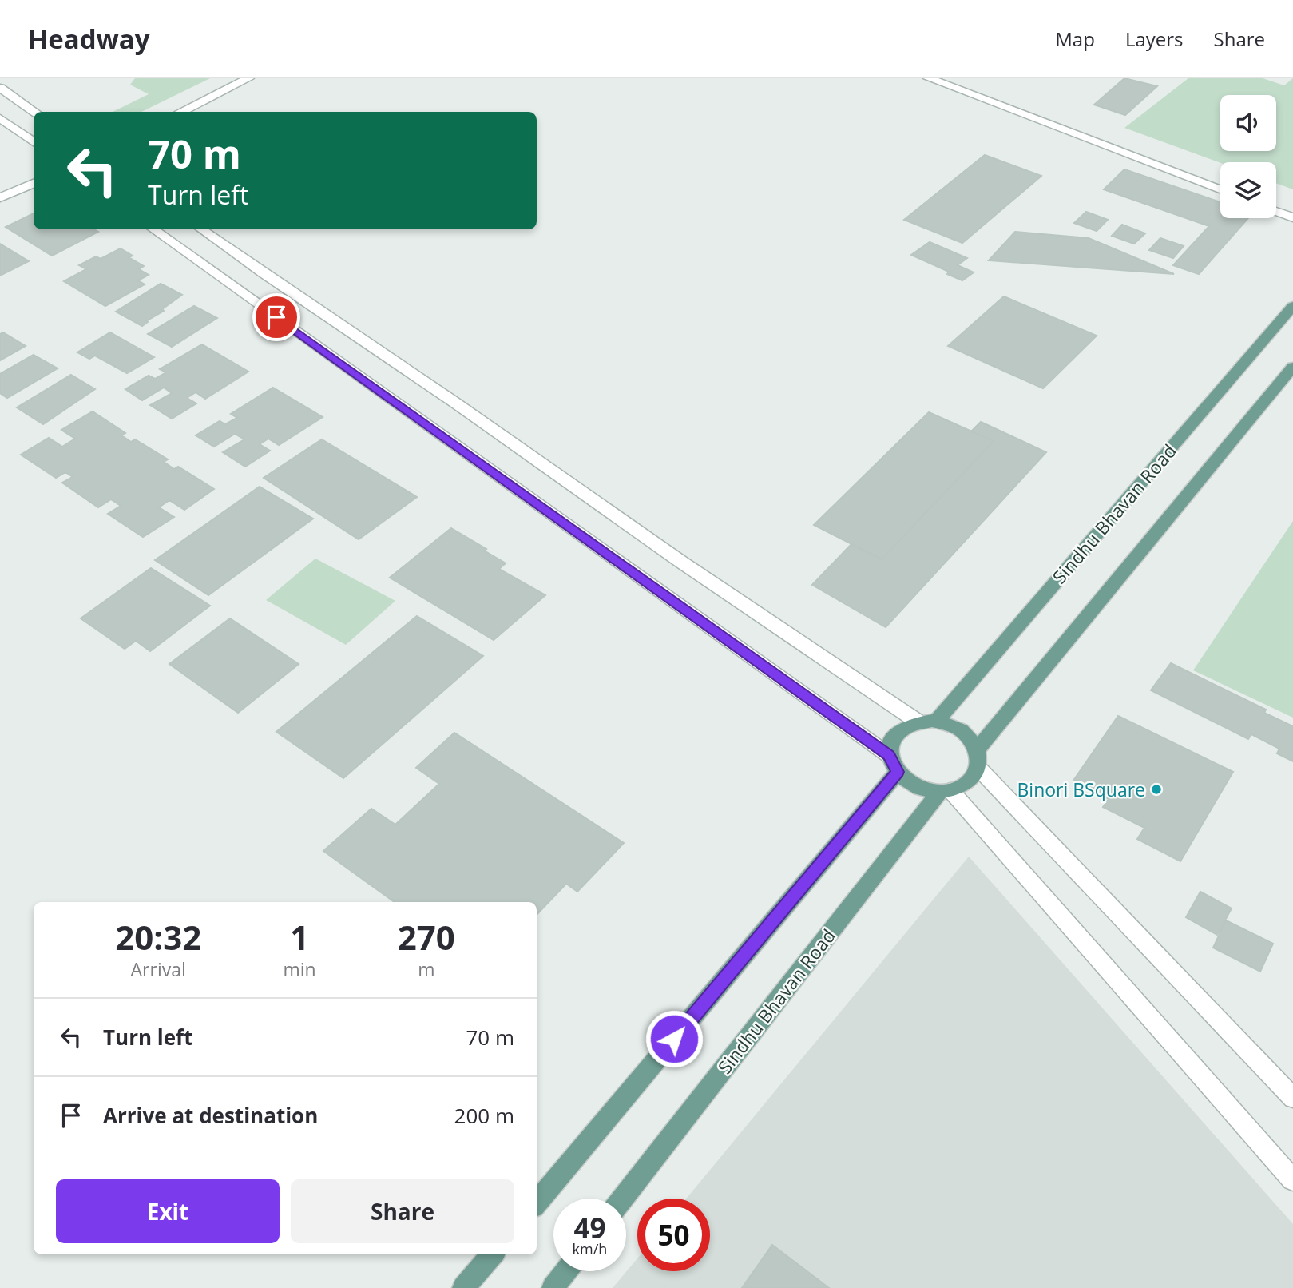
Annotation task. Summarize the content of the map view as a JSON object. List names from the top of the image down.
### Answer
{
  "streets": {
    "main road": ["Sindhu Bhavan Road"]
  },
  "places": ["Binori BSquare"],
  "page": {
    "header": "Headway",
    "nav": ["Map", "Layers", "Share"],
    "turn": ["70 m", "Turn left"],
    "eta": [
      "20:32",
      "Arrival",
      "1",
      "min",
      "270",
      "m"
    ],
    "list": [
      {
        "name": "Turn left",
        "value": "70 m"
      },
      {
        "name": "Arrive at destination",
        "value": "200 m"
      }
    ],
    "buttons": ["Exit", "Share"],
    "speed": "49 km/h",
    "limit": "50"
  }
}
